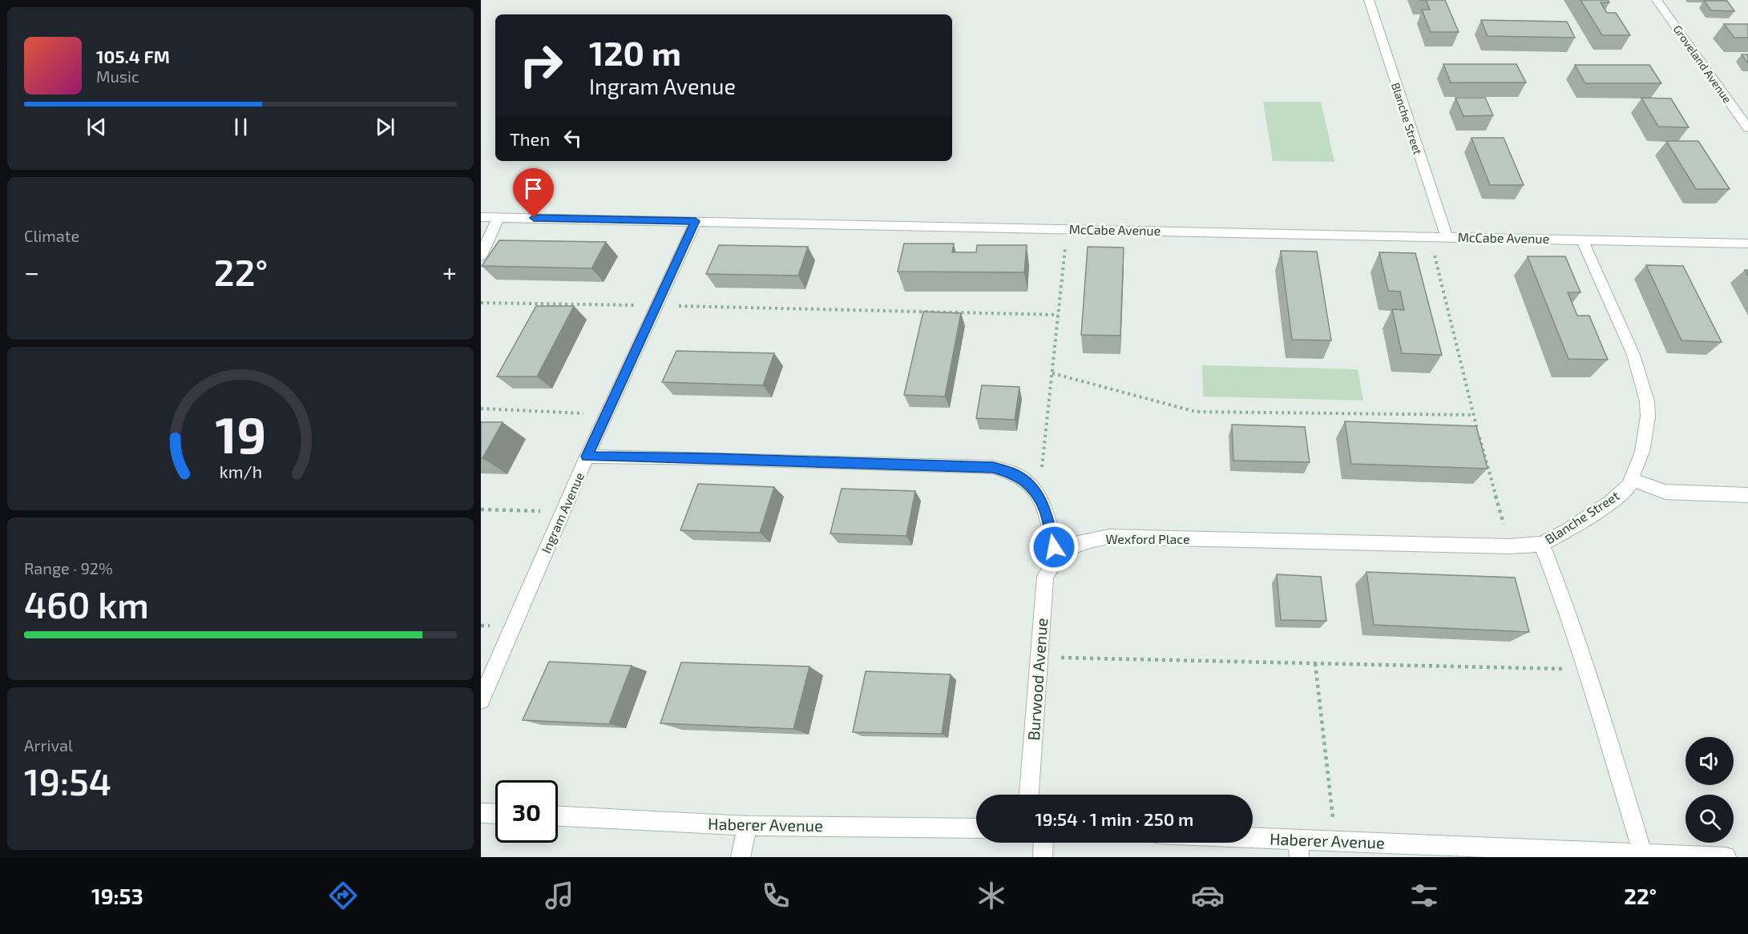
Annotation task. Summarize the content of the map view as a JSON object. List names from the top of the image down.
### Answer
{
  "streets": {
    "street": [
      "Groveland Avenue",
      "Blanche Street",
      "McCabe Avenue",
      "Ingram Avenue",
      "Wexford Place",
      "Burwood Avenue",
      "Haberer Avenue"
    ]
  },
  "crossings": [
    ["Blanche Street", "McCabe Avenue"],
    ["Blanche Street", "Wexford Place"],
    ["Blanche Street", "Haberer Avenue"],
    ["McCabe Avenue", "Ingram Avenue"],
    ["Wexford Place", "Burwood Avenue"]
  ],
  "page": {
    "turn": ["120 m", "Ingram Avenue"],
    "song": ["105.4 FM", "Music"],
    "then": "Then",
    "tile": [
      "Climate",
      ["Range · 92%", "460 km"],
      ["Arrival", "19:54"]
    ],
    "heat": ["−", "22°", "+"],
    "limit": "30",
    "trip": "19:54 · 1 min · 250 m",
    "tabs": ["19:53", "22°"],
    "gauge": ["19", "km/h"]
  }
}
